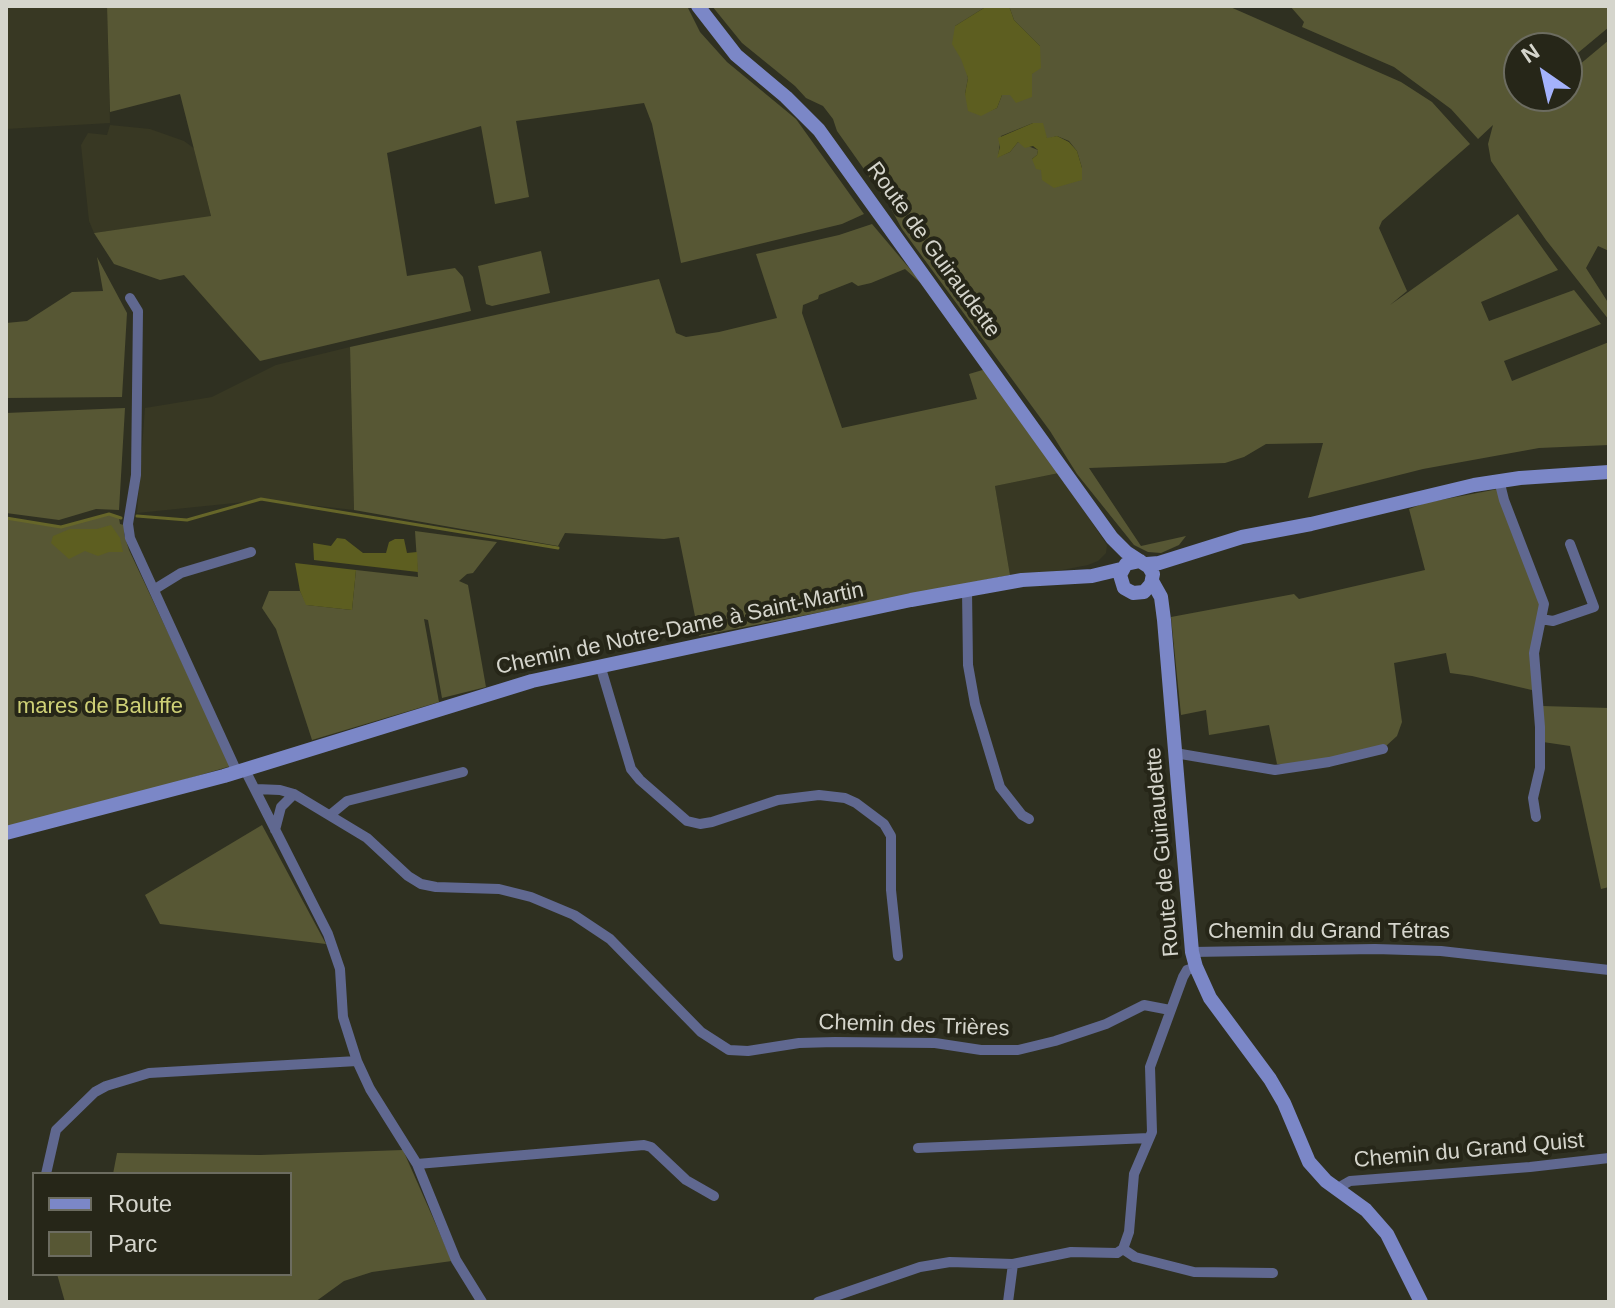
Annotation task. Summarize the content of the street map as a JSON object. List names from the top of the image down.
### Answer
{
  "streets": {
    "street": [
      "Route de Guiraudette",
      "Chemin de Notre-Dame à Saint-Martin",
      "Chemin du Grand Tétras",
      "Chemin des Trières",
      "Chemin du Grand Quist"
    ]
  },
  "crossings": [
    ["Route de Guiraudette", "Chemin de Notre-Dame à Saint-Martin"],
    ["Route de Guiraudette", "Chemin du Grand Tétras"],
    ["Route de Guiraudette", "Chemin du Grand Quist"]
  ],
  "parks": ["mares de Baluffe"],
  "legend": ["Route", "Parc"],
  "north": "top left"
}
